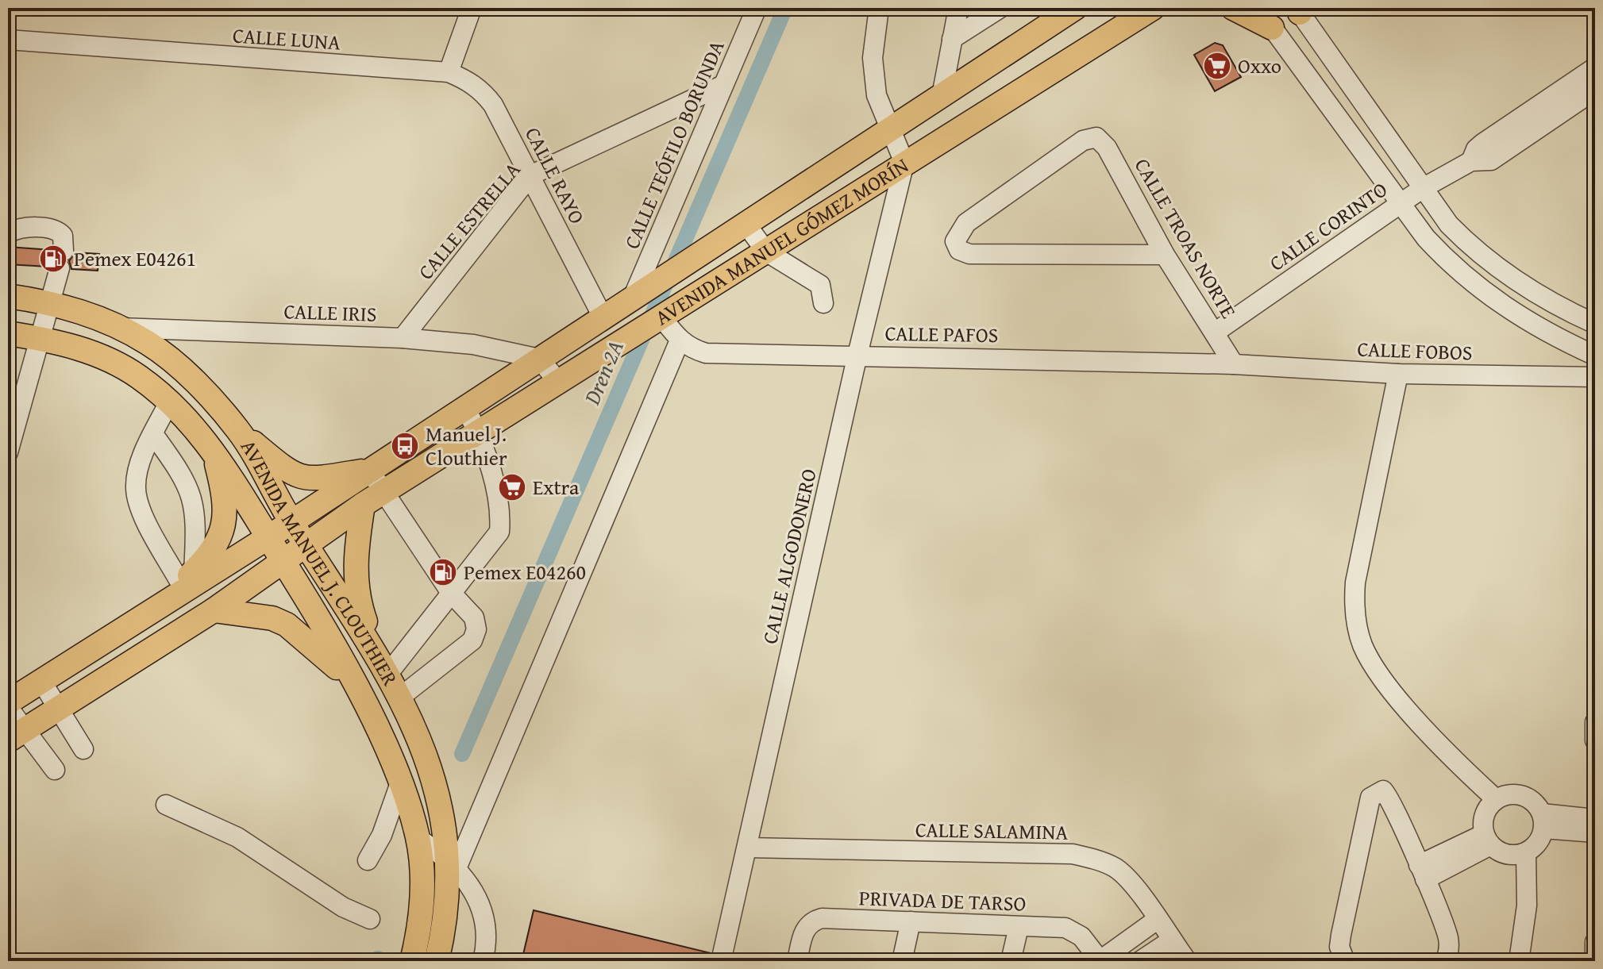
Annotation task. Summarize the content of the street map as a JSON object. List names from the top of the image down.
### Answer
{
  "streets": {
    "main road": ["AVENIDA MANUEL GÓMEZ MORÍN", "AVENIDA MANUEL J. CLOUTHIER"],
    "street": [
      "CALLE LUNA",
      "CALLE TEÓFILO BORUNDA",
      "CALLE RAYO",
      "CALLE ESTRELLA",
      "CALLE CORINTO",
      "CALLE TROAS NORTE",
      "CALLE IRIS",
      "CALLE PAFOS",
      "CALLE FOBOS",
      "CALLE ALGODONERO",
      "CALLE SALAMINA",
      "PRIVADA DE TARSO"
    ]
  },
  "crossings": [
    ["CALLE LUNA", "CALLE RAYO"],
    ["CALLE TEÓFILO BORUNDA", "CALLE ESTRELLA"],
    ["CALLE TEÓFILO BORUNDA", "AVENIDA MANUEL GÓMEZ MORÍN"],
    ["CALLE RAYO", "CALLE ESTRELLA"],
    ["CALLE RAYO", "AVENIDA MANUEL GÓMEZ MORÍN"],
    ["CALLE ESTRELLA", "CALLE IRIS"],
    ["CALLE CORINTO", "CALLE TROAS NORTE"],
    ["CALLE TROAS NORTE", "CALLE PAFOS"],
    ["CALLE TROAS NORTE", "CALLE FOBOS"],
    ["AVENIDA MANUEL GÓMEZ MORÍN", "CALLE IRIS"],
    ["AVENIDA MANUEL GÓMEZ MORÍN", "CALLE PAFOS"],
    ["AVENIDA MANUEL GÓMEZ MORÍN", "CALLE ALGODONERO"],
    ["AVENIDA MANUEL GÓMEZ MORÍN", "AVENIDA MANUEL J. CLOUTHIER"],
    ["CALLE IRIS", "AVENIDA MANUEL J. CLOUTHIER"],
    ["CALLE PAFOS", "CALLE FOBOS"],
    ["CALLE PAFOS", "CALLE ALGODONERO"],
    ["CALLE ALGODONERO", "CALLE SALAMINA"],
    ["CALLE SALAMINA", "PRIVADA DE TARSO"]
  ],
  "water": ["Dren 2A"],
  "places": {
    "supermarket": ["Oxxo", "Extra"],
    "fuel station": ["Pemex E04261", "Pemex E04260"],
    "bus stop": ["Manuel J. Clouthier"]
  }
}
